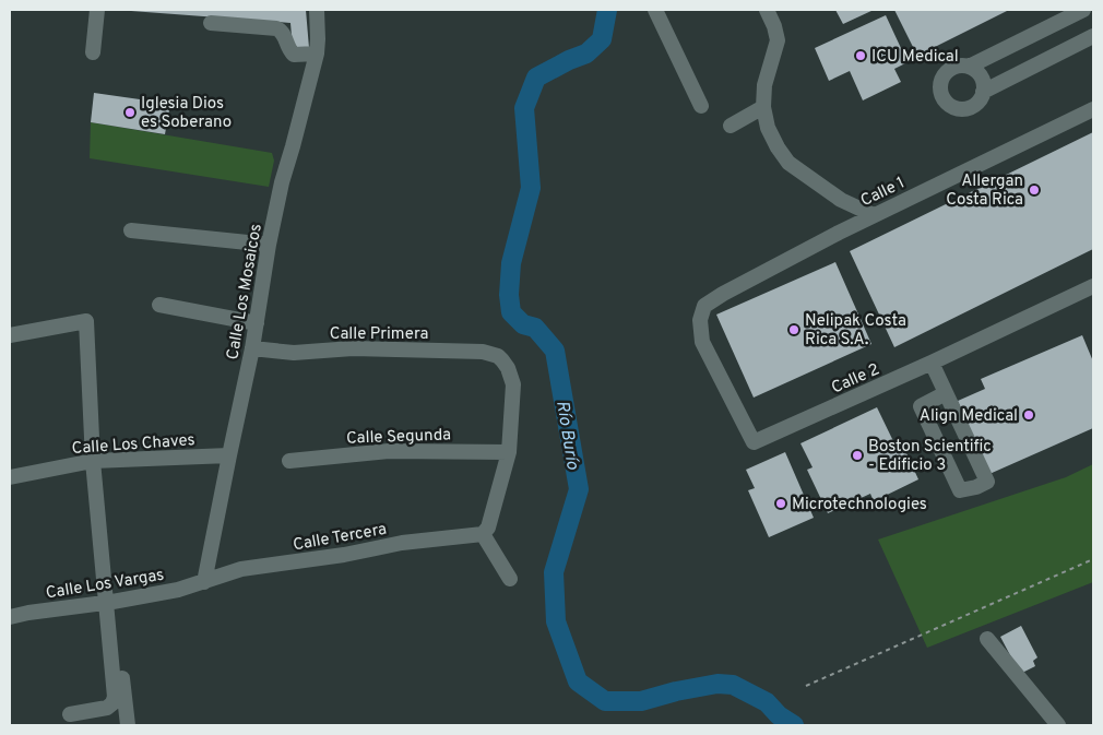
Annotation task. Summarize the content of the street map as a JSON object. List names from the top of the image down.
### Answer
{
  "streets": {
    "street": [
      "Calle 1",
      "Calle Los Mosaicos",
      "Calle Primera",
      "Calle 2",
      "Calle Segunda",
      "Calle Los Chaves",
      "Calle Tercera",
      "Calle Los Vargas"
    ]
  },
  "crossings": [
    ["Calle 1", "Calle 2"],
    ["Calle Los Mosaicos", "Calle Primera"],
    ["Calle Los Mosaicos", "Calle Los Chaves"],
    ["Calle Los Mosaicos", "Calle Tercera"],
    ["Calle Los Mosaicos", "Calle Los Vargas"],
    ["Calle Primera", "Calle Segunda"],
    ["Calle Tercera", "Calle Los Vargas"]
  ],
  "water": ["Río Burío"],
  "places": [
    "ICU Medical",
    "Iglesia Dios es Soberano",
    "Allergan Costa Rica",
    "Nelipak Costa Rica S.A.",
    "Align Medical",
    "Boston Scientific - Edificio 3",
    "Microtechnologies"
  ]
}
